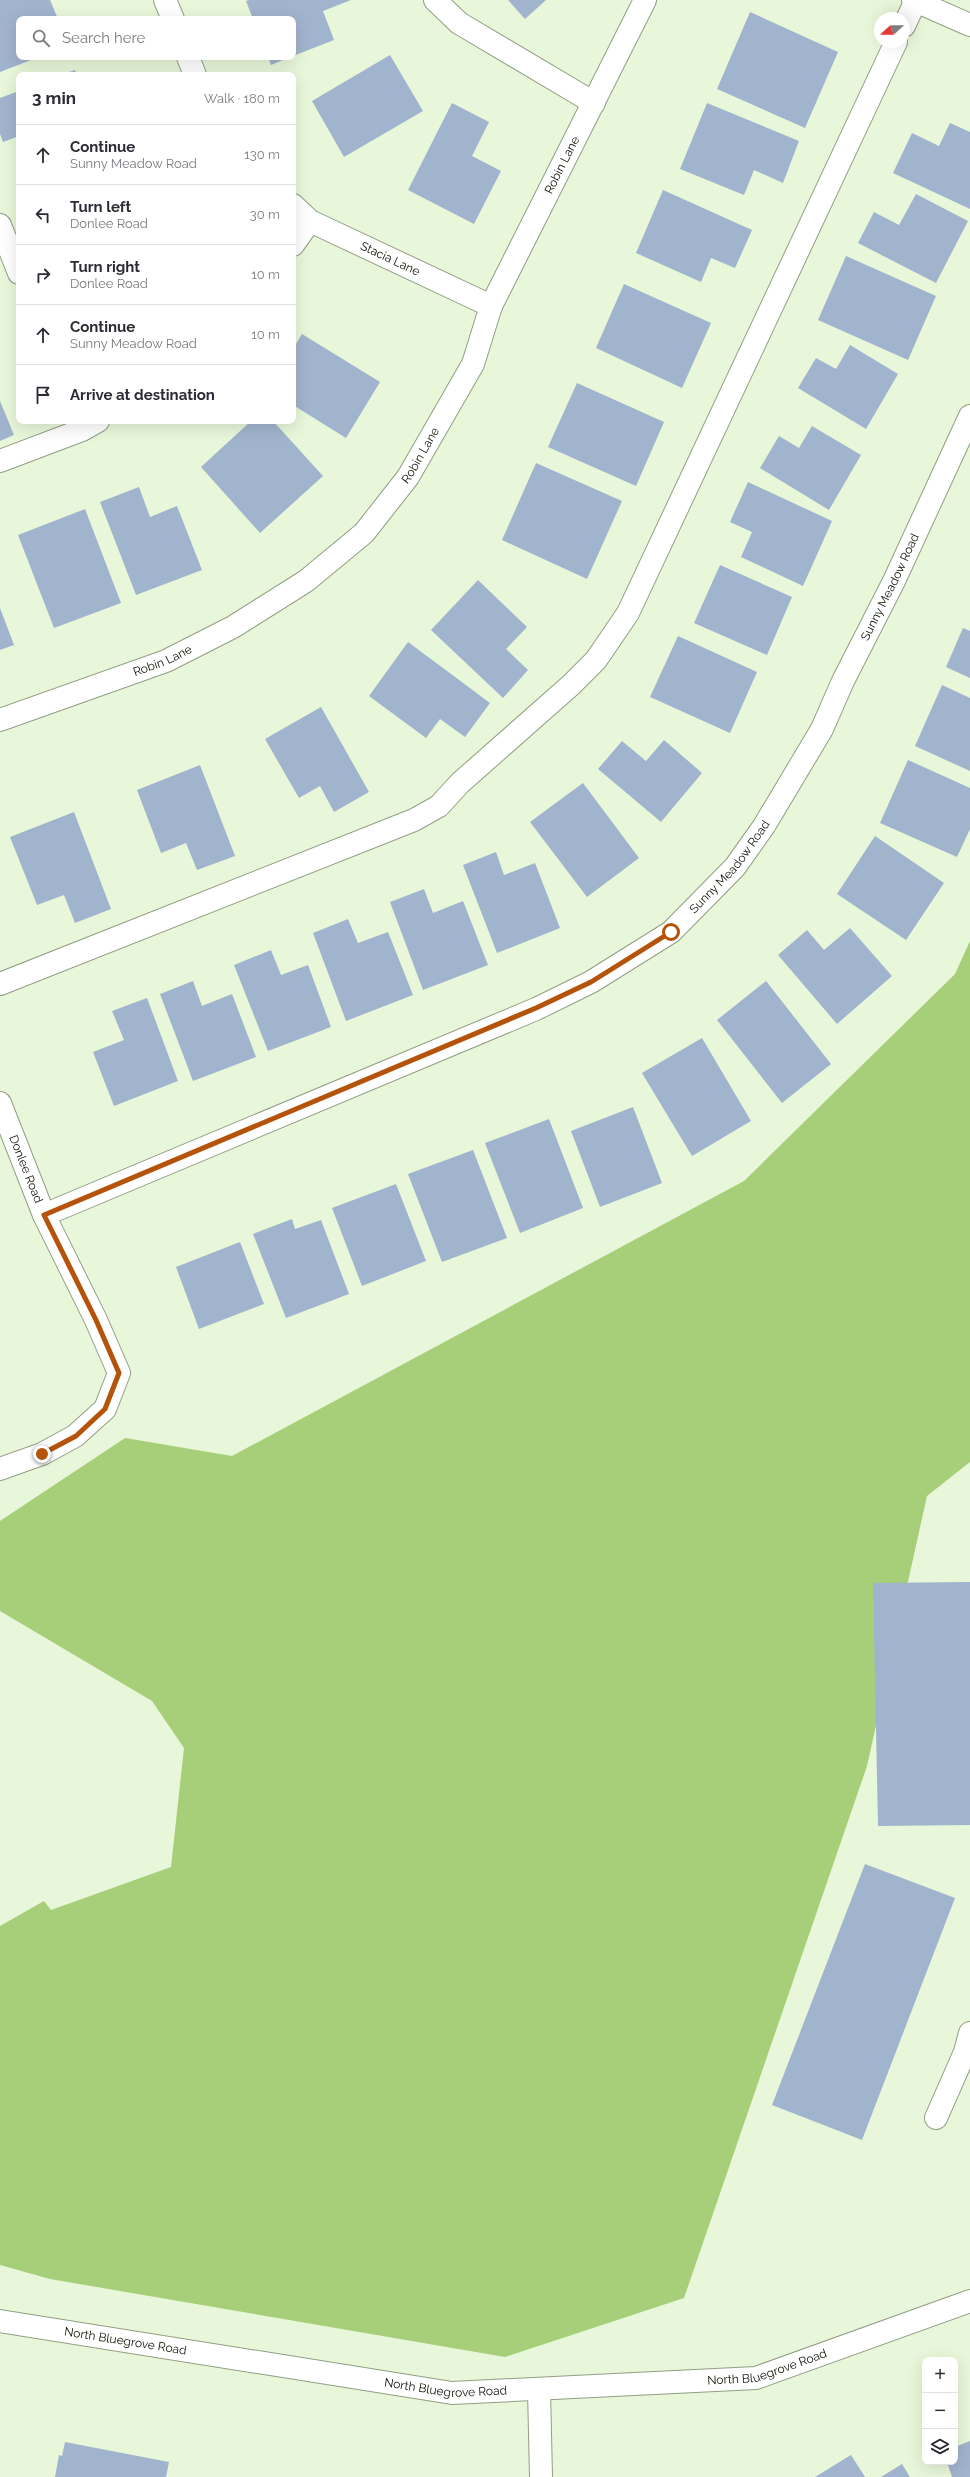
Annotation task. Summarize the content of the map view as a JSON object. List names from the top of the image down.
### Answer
{
  "streets": {
    "street": [
      "Robin Lane",
      "Stacia Lane",
      "Sunny Meadow Road",
      "Donlee Road",
      "North Bluegrove Road"
    ]
  },
  "crossings": [
    ["Robin Lane", "Stacia Lane"],
    ["Sunny Meadow Road", "Donlee Road"]
  ],
  "north": "left",
  "page": {
    "search": "Search here",
    "heading": ["3 min", "Walk · 180 m"],
    "list": [
      ["Continue", "Sunny Meadow Road", "130 m"],
      ["Turn left", "Donlee Road", "30 m"],
      ["Turn right", "Donlee Road", "10 m"],
      ["Continue", "Sunny Meadow Road", "10 m"],
      "Arrive at destination"
    ],
    "map_buttons": ["+", "−"]
  }
}
